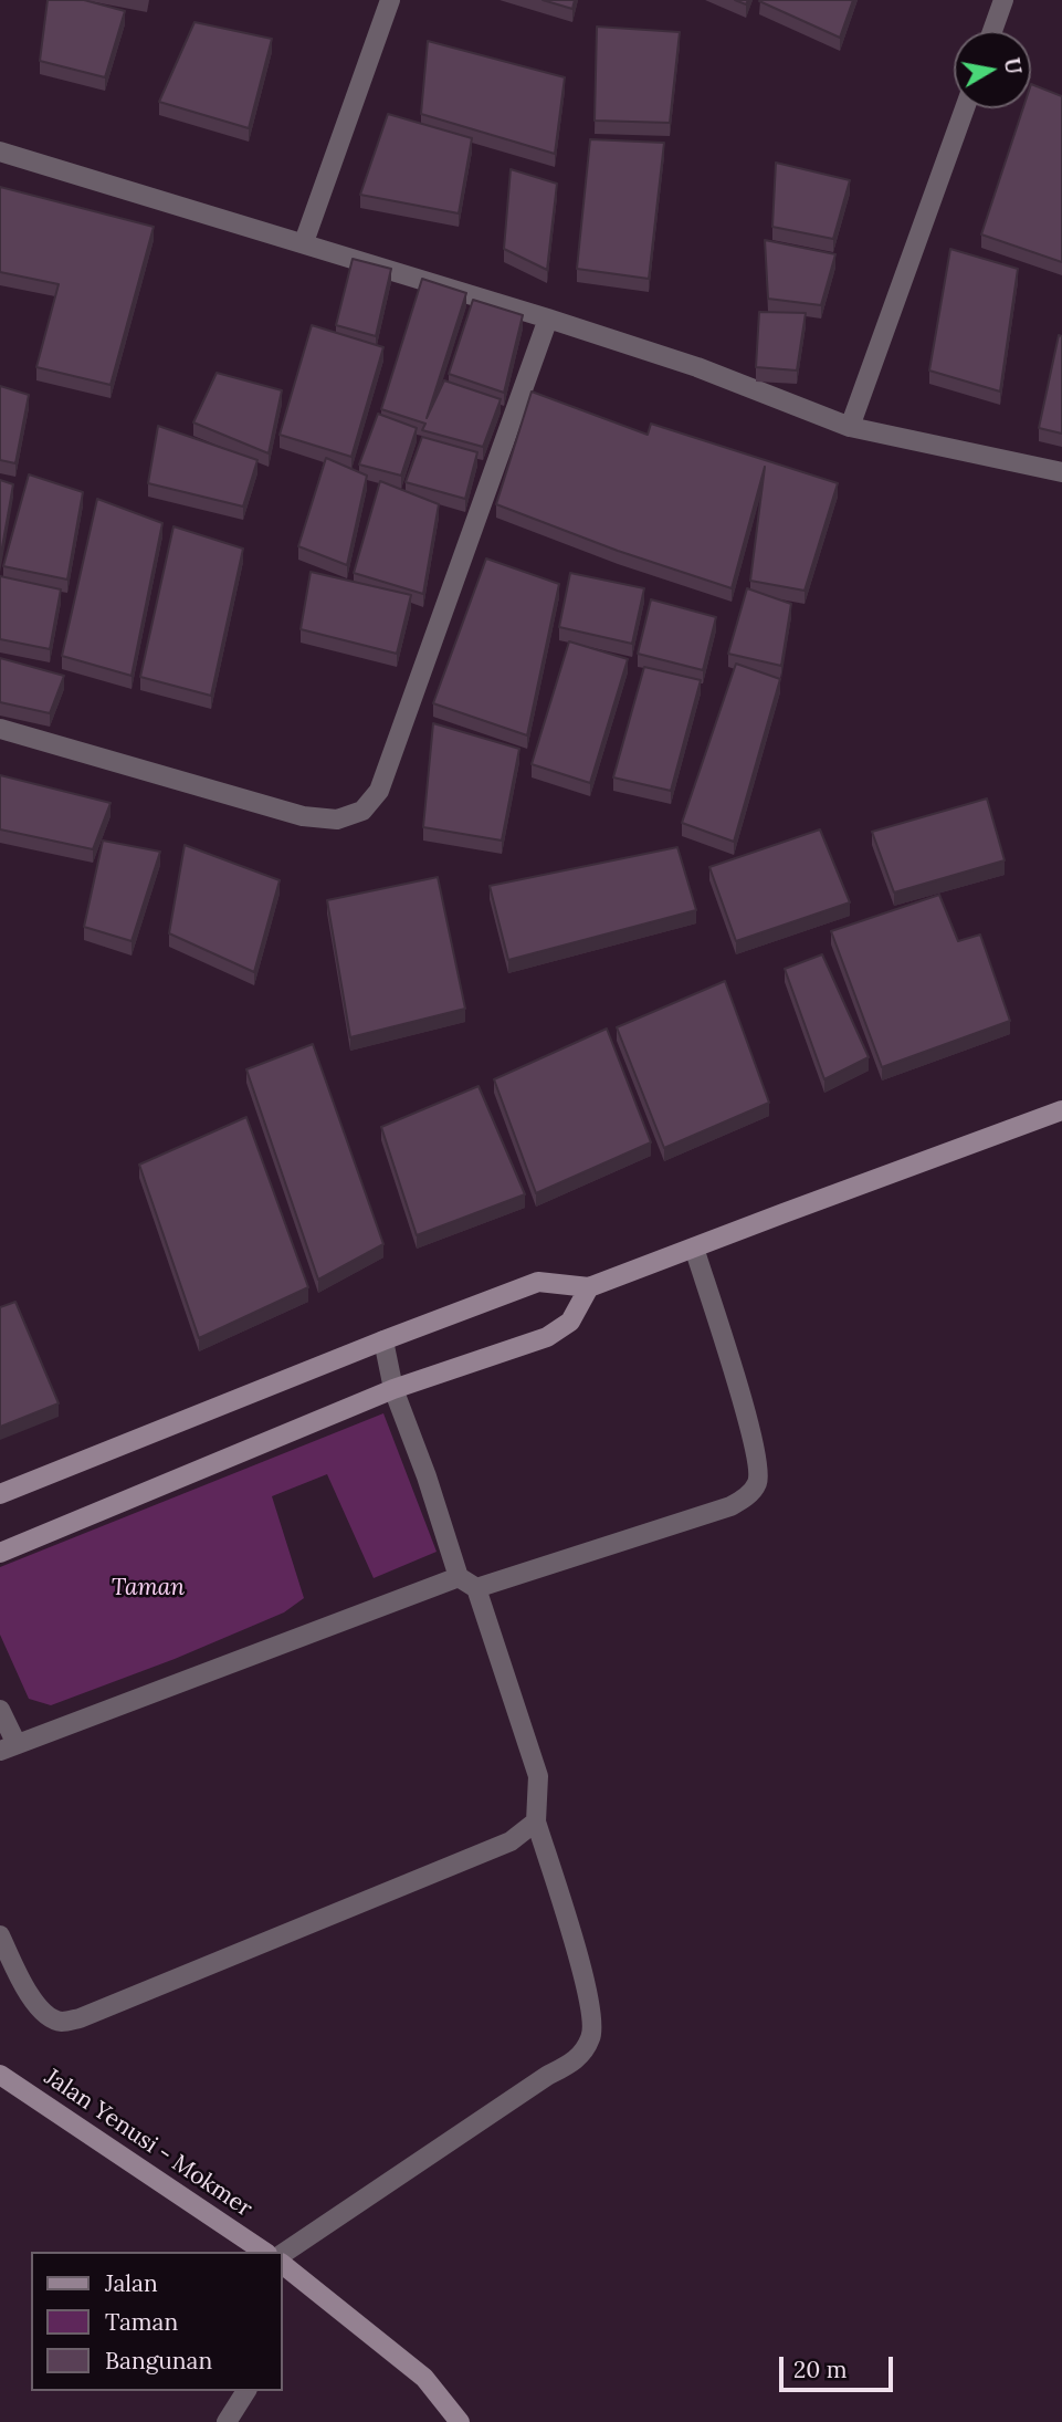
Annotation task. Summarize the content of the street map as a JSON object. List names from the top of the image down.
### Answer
{
  "streets": {
    "main road": ["Jalan Yenusi - Mokmer"]
  },
  "parks": ["Taman"],
  "legend": ["Jalan", "Taman", "Bangunan"],
  "scale_bar": "20 m",
  "north": "right"
}
